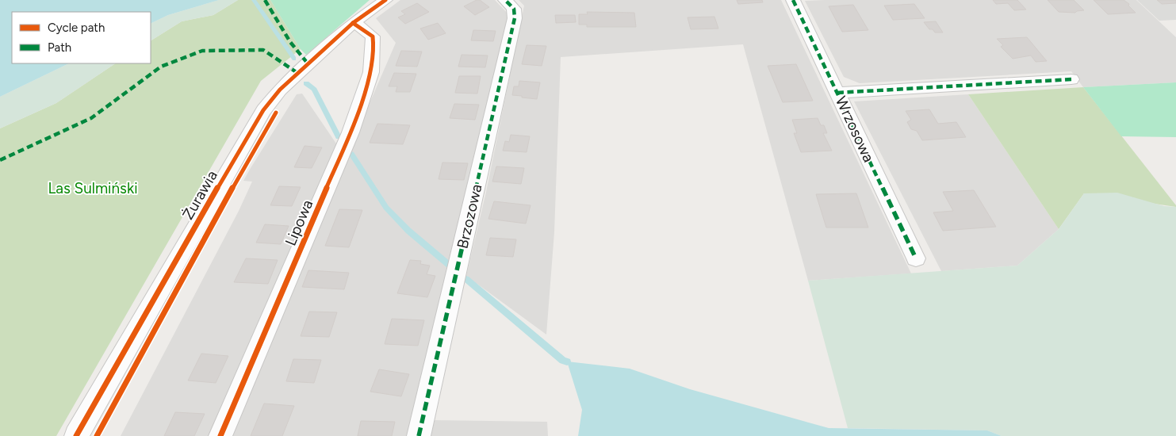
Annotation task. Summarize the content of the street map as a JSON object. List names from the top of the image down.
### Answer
{
  "streets": {
    "street": [
      "Wrzosowa",
      "Żurawia",
      "Brzozowa",
      "Lipowa"
    ]
  },
  "crossings": [
    ["Żurawia", "Lipowa"]
  ],
  "parks": ["Las Sulmiński"],
  "legend": ["Cycle path", "Path"]
}
